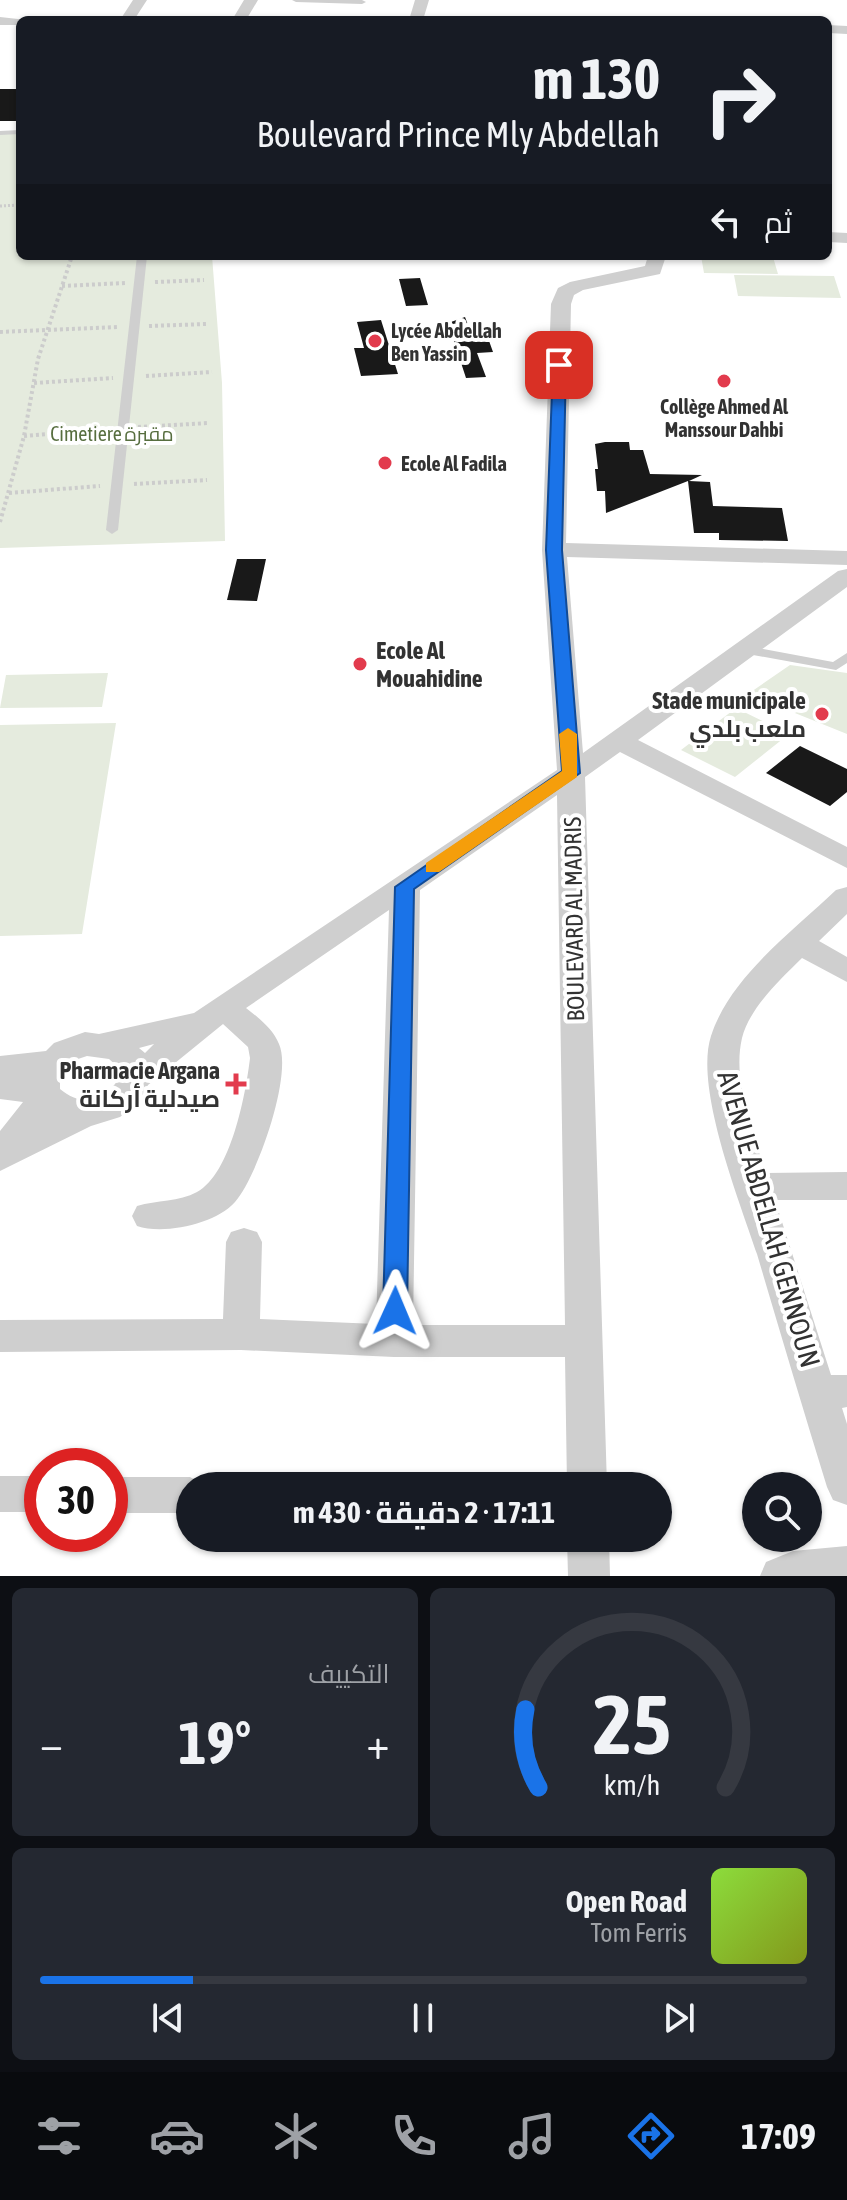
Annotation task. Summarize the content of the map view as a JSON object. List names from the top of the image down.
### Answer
{
  "streets": {
    "street": ["BOULEVARD AL MADRIS", "AVENUE ABDELLAH GENNOUN"]
  },
  "parks": ["Cimetiere مقبرة"],
  "places": {
    "other": [
      "Lycée Abdellah Ben Yassin",
      "Collège Ahmed Al Manssour Dahbi",
      "Ecole Al Fadila",
      "Ecole Al Mouahidine",
      "Stade municipale ملعب بلدي"
    ],
    "health": ["Pharmacie Argana صيدلية أركانة"]
  },
  "page": {
    "turn": ["130 m", "Boulevard Prince Mly Abdellah"],
    "then": "ثم",
    "limit": "30",
    "trip": "17:11 · 2 دقيقة · 430 m",
    "tile": "التكييف",
    "heat": ["−", "19°", "+"],
    "song": ["Open Road", "Tom Ferris"],
    "tabs": "17:09",
    "gauge": ["25", "km/h"]
  }
}
